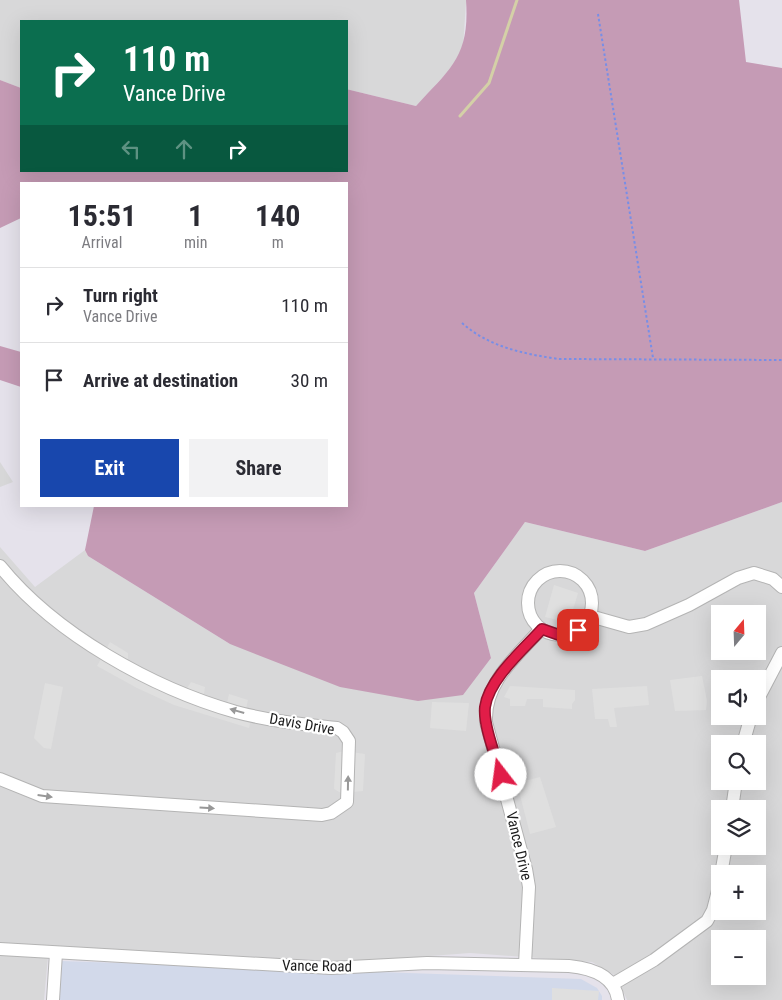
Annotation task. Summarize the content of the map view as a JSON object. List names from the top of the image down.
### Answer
{
  "streets": {
    "street": ["Davis Drive", "Vance Drive", "Vance Road"]
  },
  "crossings": [
    ["Vance Drive", "Vance Road"]
  ],
  "north": "top",
  "page": {
    "turn": ["110 m", "Vance Drive"],
    "eta": [
      "15:51",
      "Arrival",
      "1",
      "min",
      "140",
      "m"
    ],
    "list": [
      {
        "name": "Turn right",
        "note": "Vance Drive",
        "value": "110 m"
      },
      {
        "name": "Arrive at destination",
        "value": "30 m"
      }
    ],
    "buttons": ["Exit", "Share"],
    "map_buttons": ["+", "−"]
  }
}
